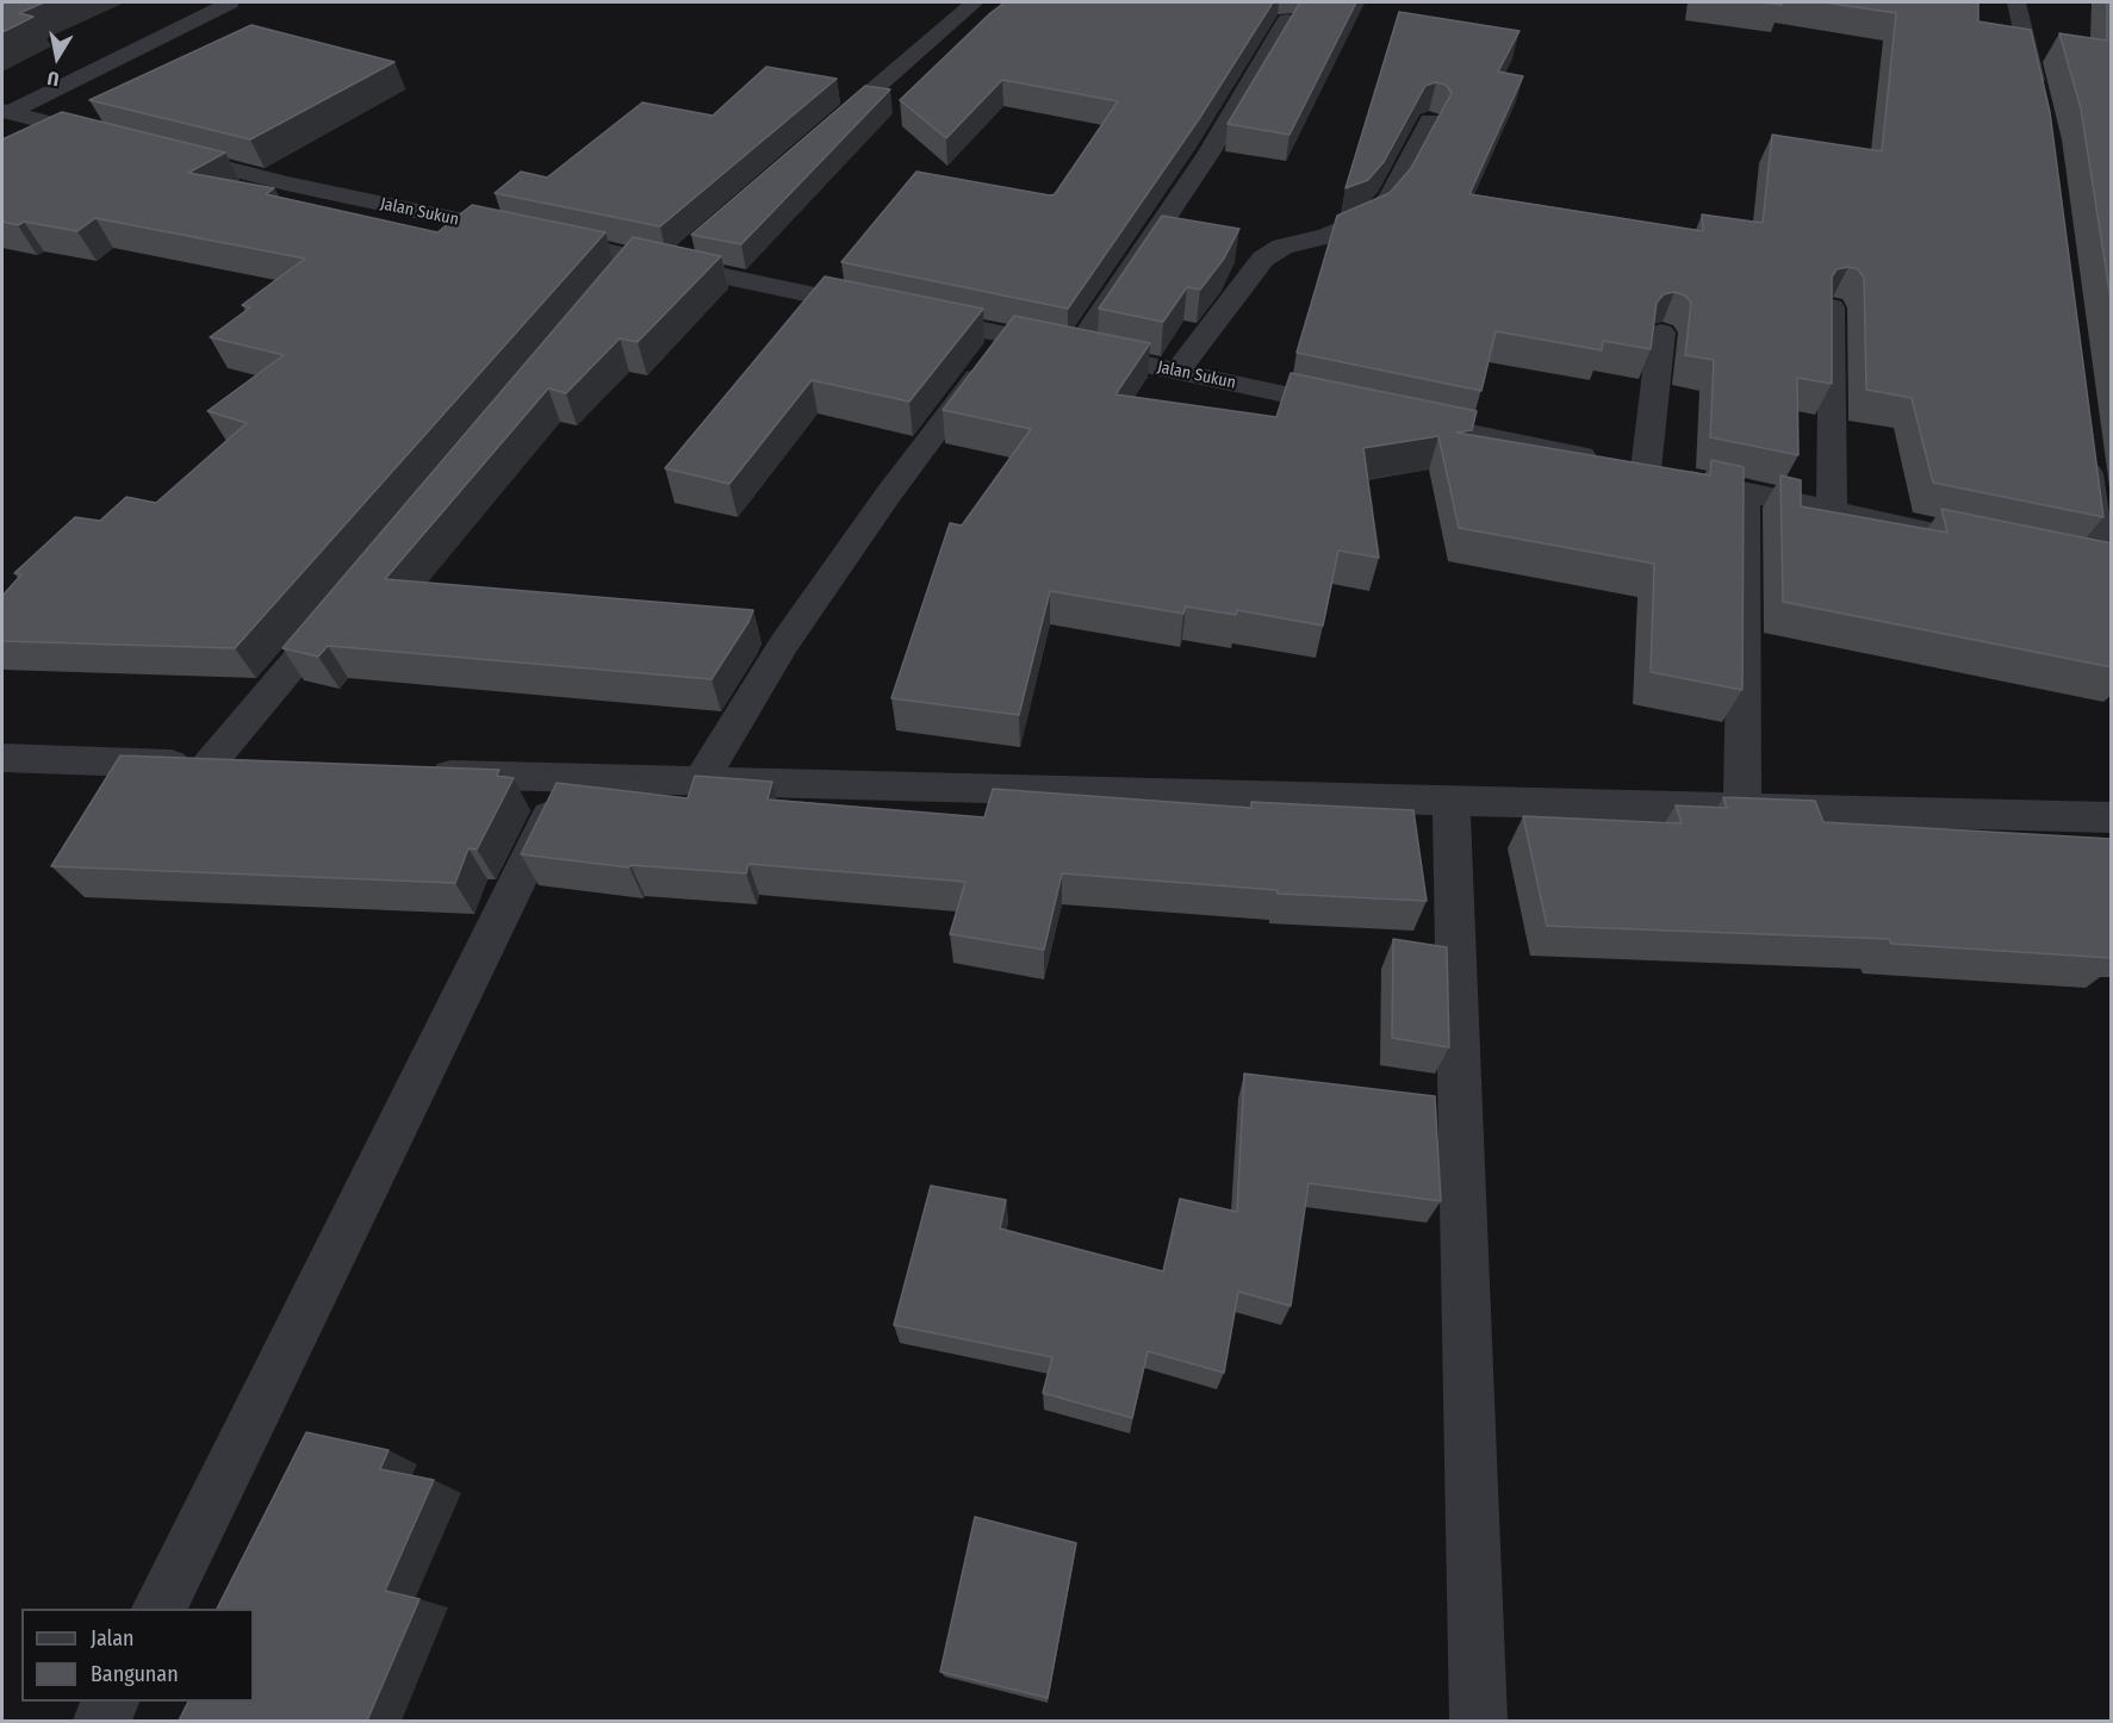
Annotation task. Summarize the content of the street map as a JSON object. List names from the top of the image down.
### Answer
{
  "streets": {
    "street": ["Jalan Sukun"]
  },
  "legend": ["Jalan", "Bangunan"],
  "north": "bottom"
}
